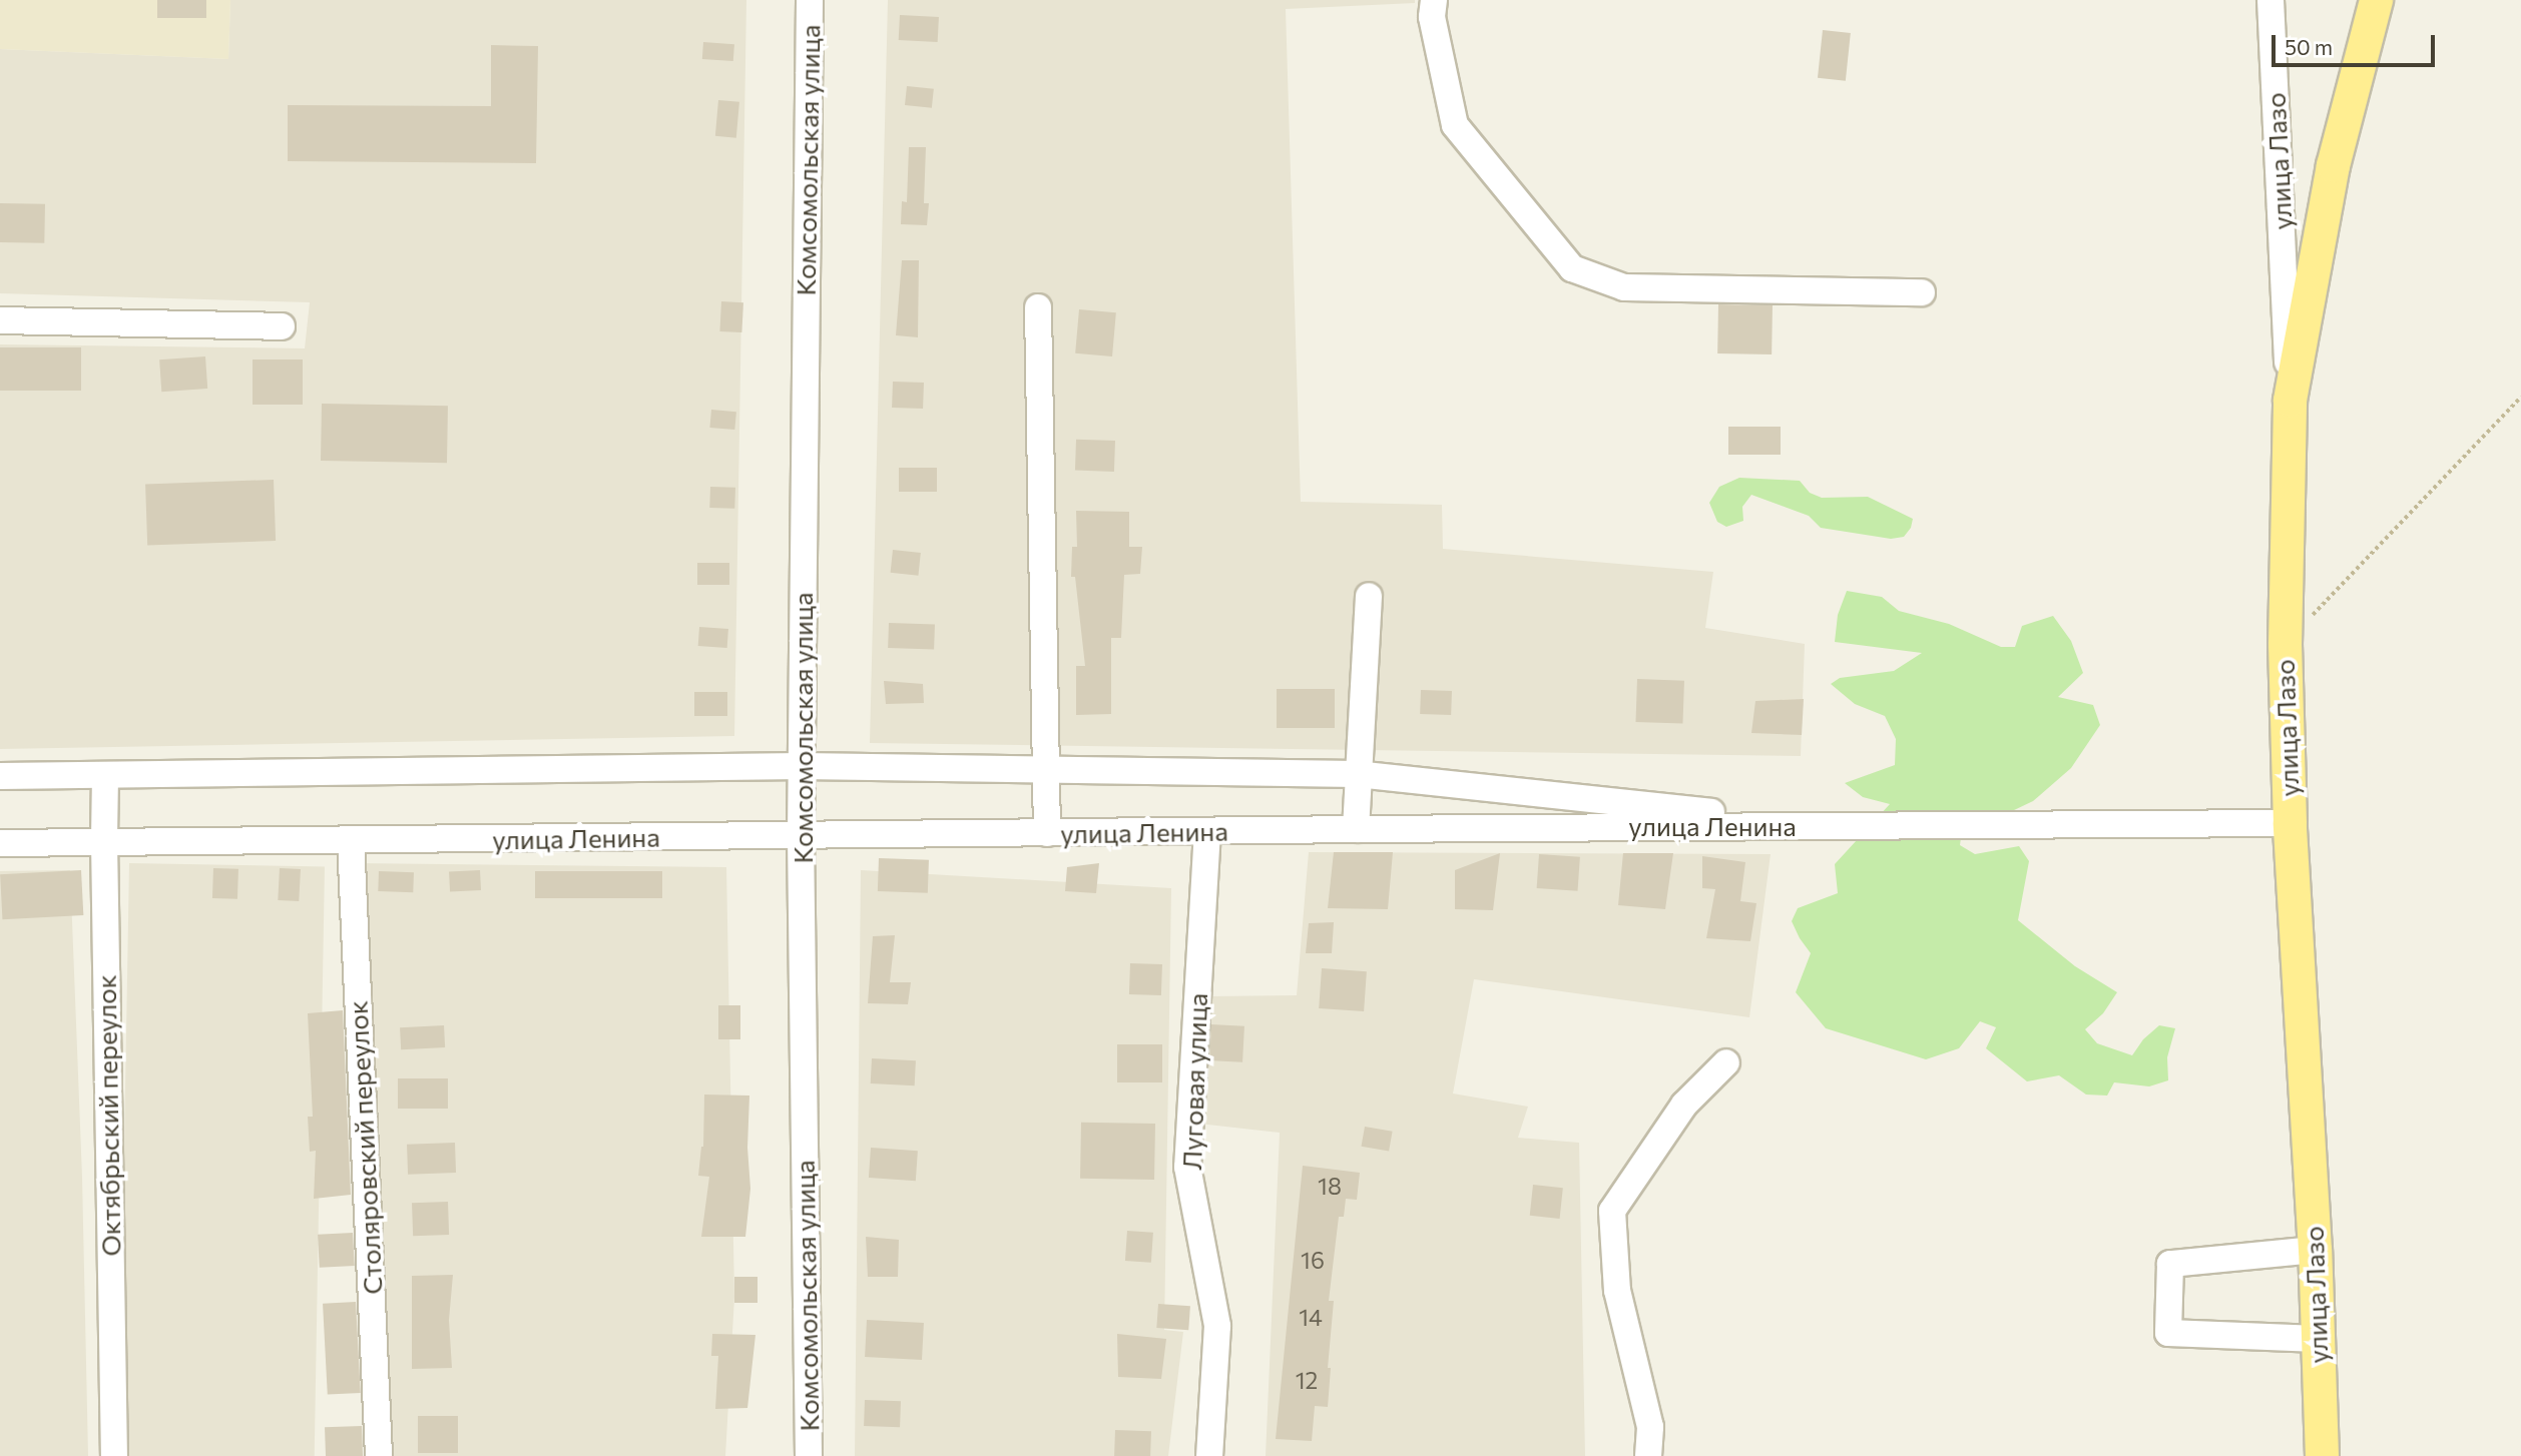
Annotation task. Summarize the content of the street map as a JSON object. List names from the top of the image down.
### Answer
{
  "streets": {
    "main road": ["улица Лазо"],
    "street": [
      "Комсомольская улица",
      "улица Ленина",
      "Луговая улица",
      "Октябрьский переулок",
      "Столяровский переулок"
    ]
  },
  "crossings": [
    ["Комсомольская улица", "улица Ленина"],
    ["улица Лазо", "улица Ленина"],
    ["улица Ленина", "Луговая улица"],
    ["улица Ленина", "Октябрьский переулок"],
    ["улица Ленина", "Столяровский переулок"]
  ],
  "house_numbers": [
    "18",
    "16",
    "14",
    "12"
  ],
  "scale_bar": "50 m"
}
